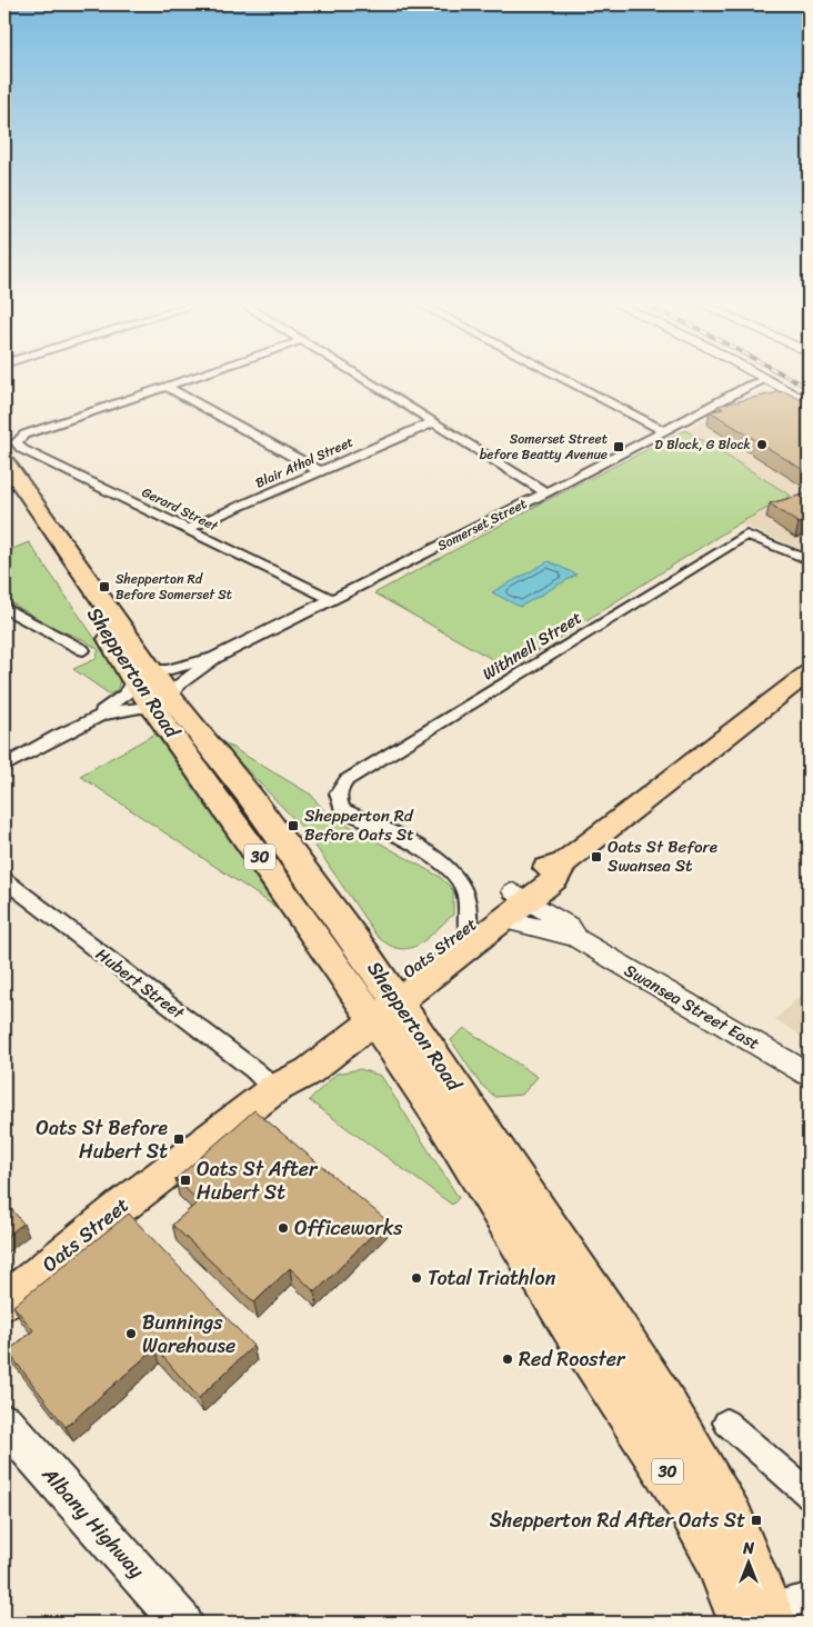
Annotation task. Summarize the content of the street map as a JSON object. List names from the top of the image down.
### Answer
{
  "streets": {
    "highway": ["Shepperton Road", "30"],
    "main road": ["Oats Street", "Albany Highway"],
    "street": [
      "Blair Athol Street",
      "Gerard Street",
      "Somerset Street",
      "Withnell Street",
      "Hubert Street",
      "Swansea Street East"
    ]
  },
  "crossings": [
    ["Blair Athol Street", "Gerard Street"],
    ["Gerard Street", "Somerset Street"],
    ["Somerset Street", "Shepperton Road"],
    ["Withnell Street", "Oats Street"],
    ["Shepperton Road", "Oats Street"],
    ["Oats Street", "Hubert Street"],
    ["Oats Street", "Swansea Street East"]
  ],
  "places": {
    "other": [
      "D Block, G Block",
      "Officeworks",
      "Total Triathlon",
      "Bunnings Warehouse",
      "Red Rooster"
    ],
    "transit": [
      "Somerset Street before Beatty Avenue",
      "Shepperton Rd Before Somerset St",
      "Shepperton Rd Before Oats St",
      "Oats St Before Swansea St",
      "Oats St Before Hubert St",
      "Oats St After Hubert St",
      "Shepperton Rd After Oats St"
    ]
  },
  "north": "top"
}
